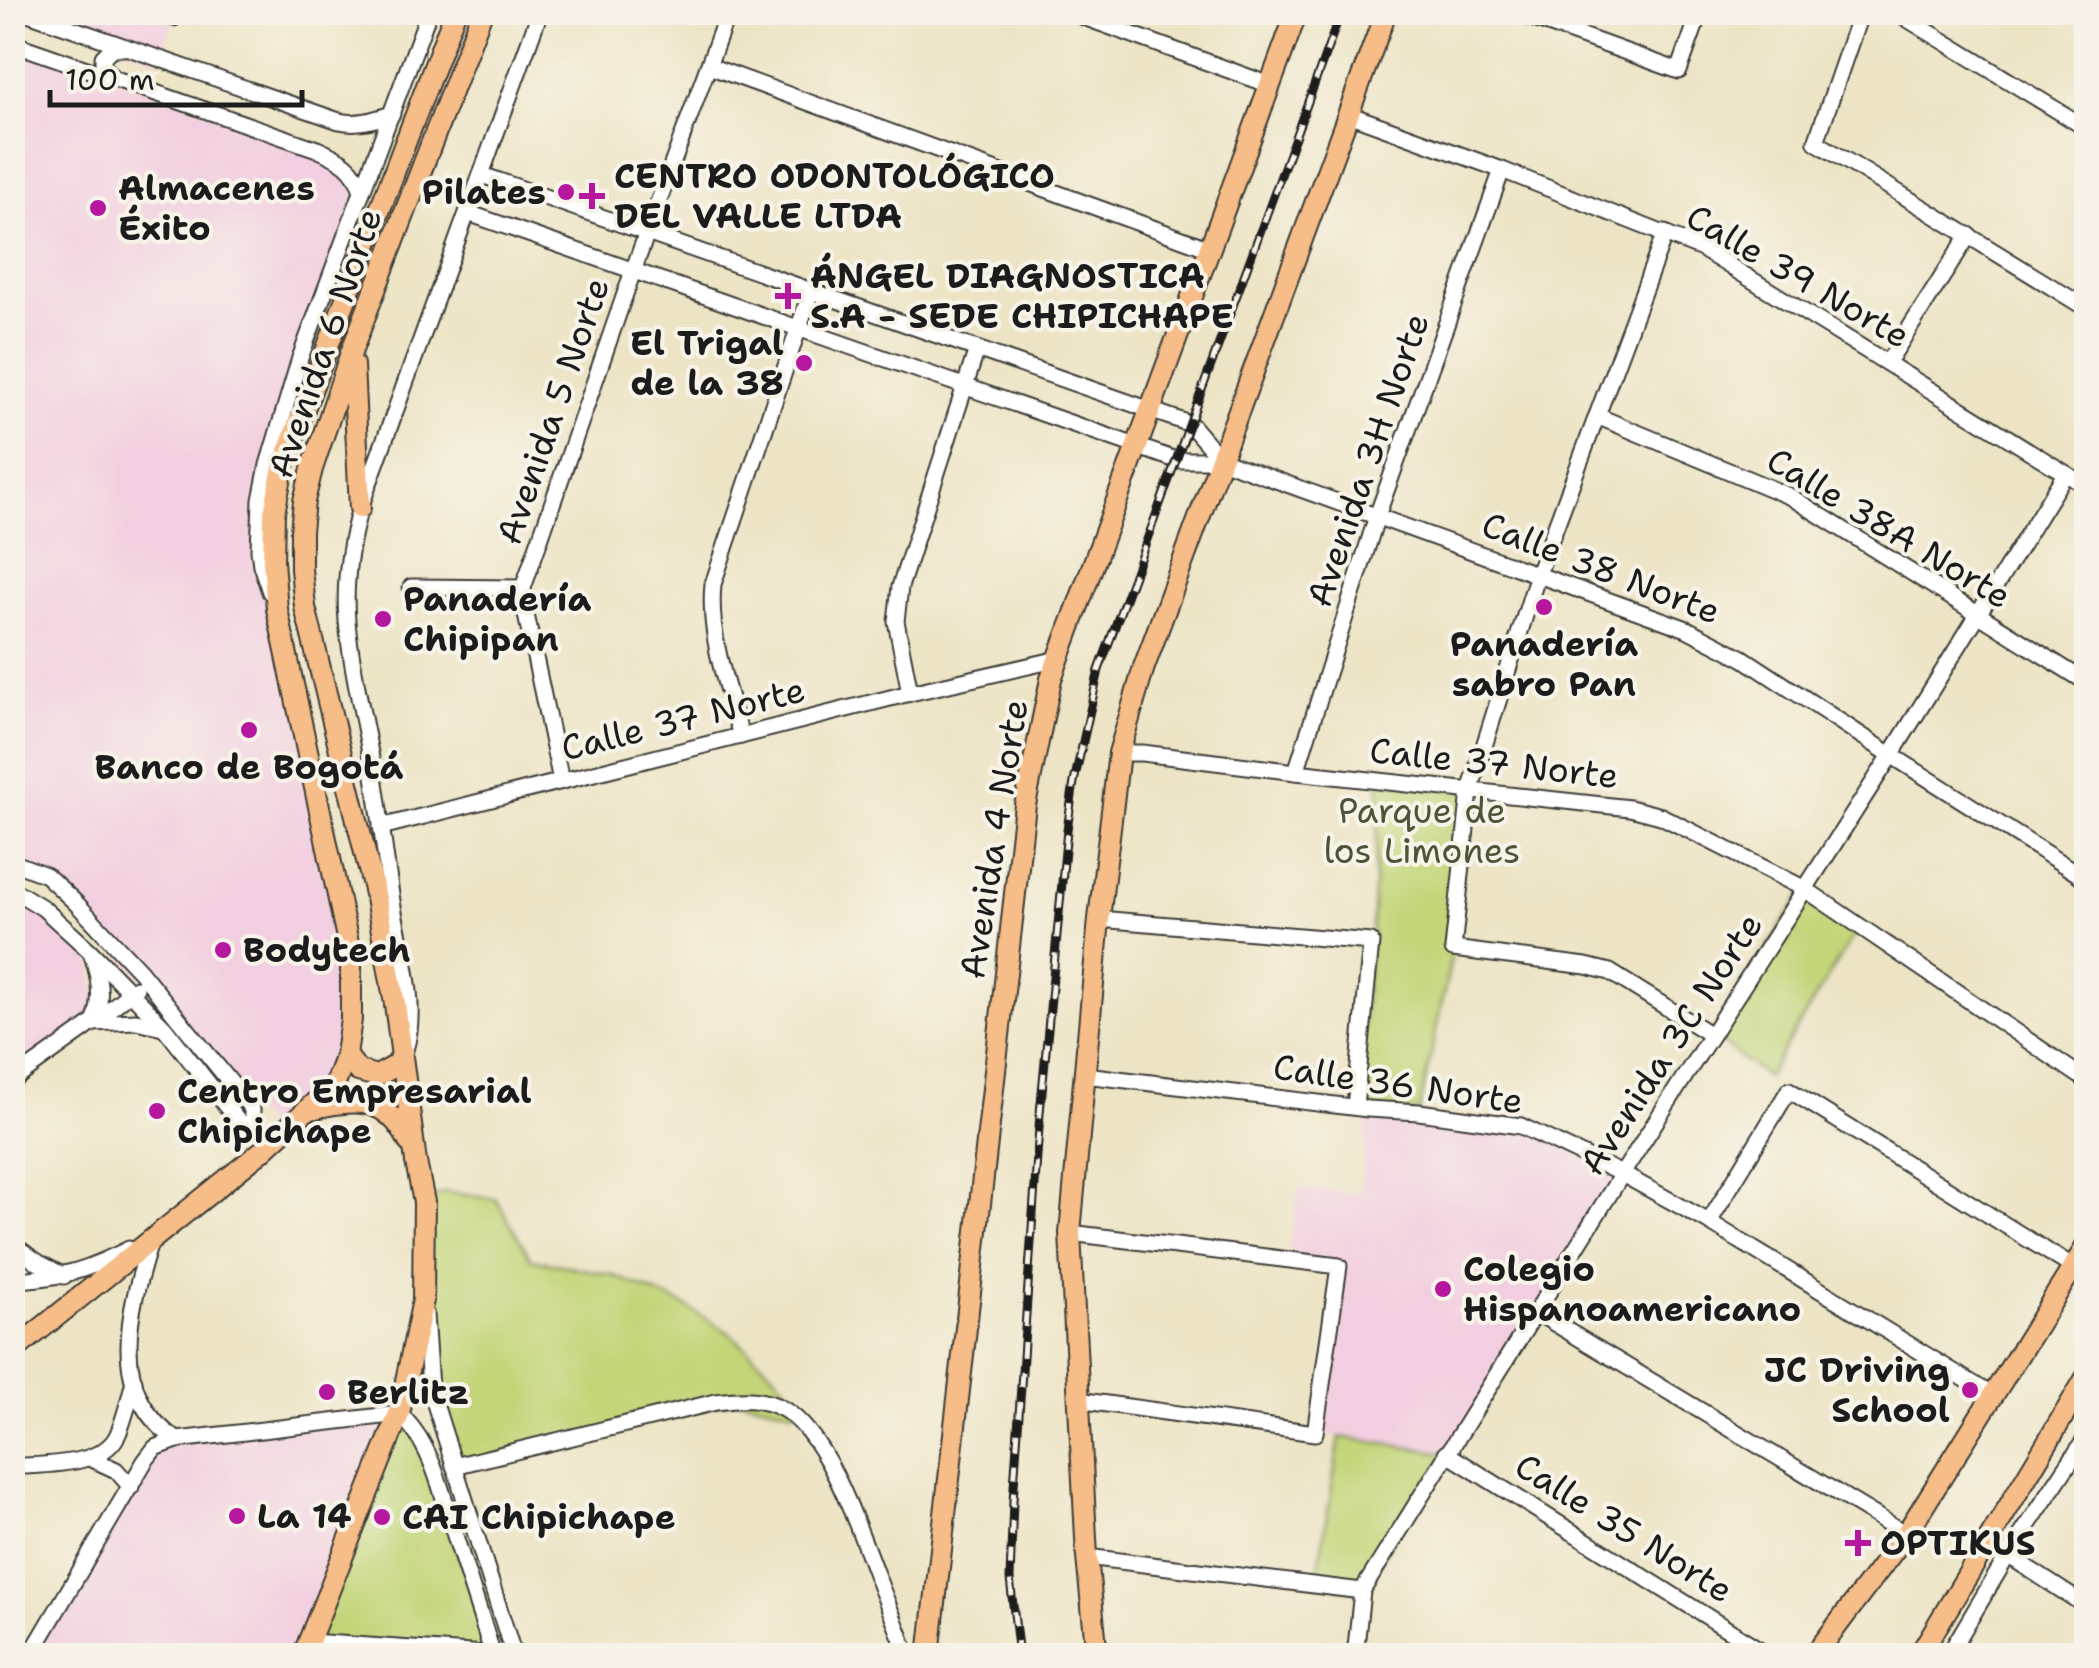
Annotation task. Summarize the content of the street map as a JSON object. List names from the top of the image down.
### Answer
{
  "streets": {
    "main road": ["Avenida 6 Norte", "Avenida 4 Norte"],
    "street": [
      "Calle 39 Norte",
      "Avenida 5 Norte",
      "Avenida 3H Norte",
      "Calle 38A Norte",
      "Calle 38 Norte",
      "Calle 37 Norte",
      "Avenida 3C Norte",
      "Calle 36 Norte",
      "Calle 35 Norte"
    ]
  },
  "crossings": [
    ["Calle 39 Norte", "Avenida 3H Norte"],
    ["Calle 39 Norte", "Avenida 3C Norte"],
    ["Avenida 6 Norte", "Calle 38 Norte"],
    ["Avenida 6 Norte", "Calle 37 Norte"],
    ["Avenida 5 Norte", "Calle 38 Norte"],
    ["Avenida 5 Norte", "Calle 37 Norte"],
    ["Avenida 3H Norte", "Calle 38 Norte"],
    ["Avenida 3H Norte", "Calle 37 Norte"],
    ["Calle 38A Norte", "Avenida 3C Norte"],
    ["Calle 38 Norte", "Avenida 4 Norte"],
    ["Calle 38 Norte", "Avenida 3C Norte"],
    ["Calle 37 Norte", "Avenida 4 Norte"],
    ["Calle 37 Norte", "Avenida 3C Norte"],
    ["Avenida 3C Norte", "Calle 36 Norte"],
    ["Avenida 3C Norte", "Calle 35 Norte"]
  ],
  "parks": ["Parque de los Limones"],
  "places": {
    "other": [
      "Pilates",
      "Almacenes Éxito",
      "El Trigal de la 38",
      "Panadería sabro Pan",
      "Panadería Chipipan",
      "Banco de Bogotá",
      "Bodytech",
      "Centro Empresarial Chipichape",
      "Colegio Hispanoamericano",
      "JC Driving School",
      "Berlitz",
      "La 14",
      "CAI Chipichape"
    ],
    "health": ["CENTRO ODONTOLÓGICO DEL VALLE LTDA", "ÁNGEL DIAGNOSTICA S.A - SEDE CHIPICHAPE", "OPTIKUS"]
  },
  "scale_bar": "100 m"
}
